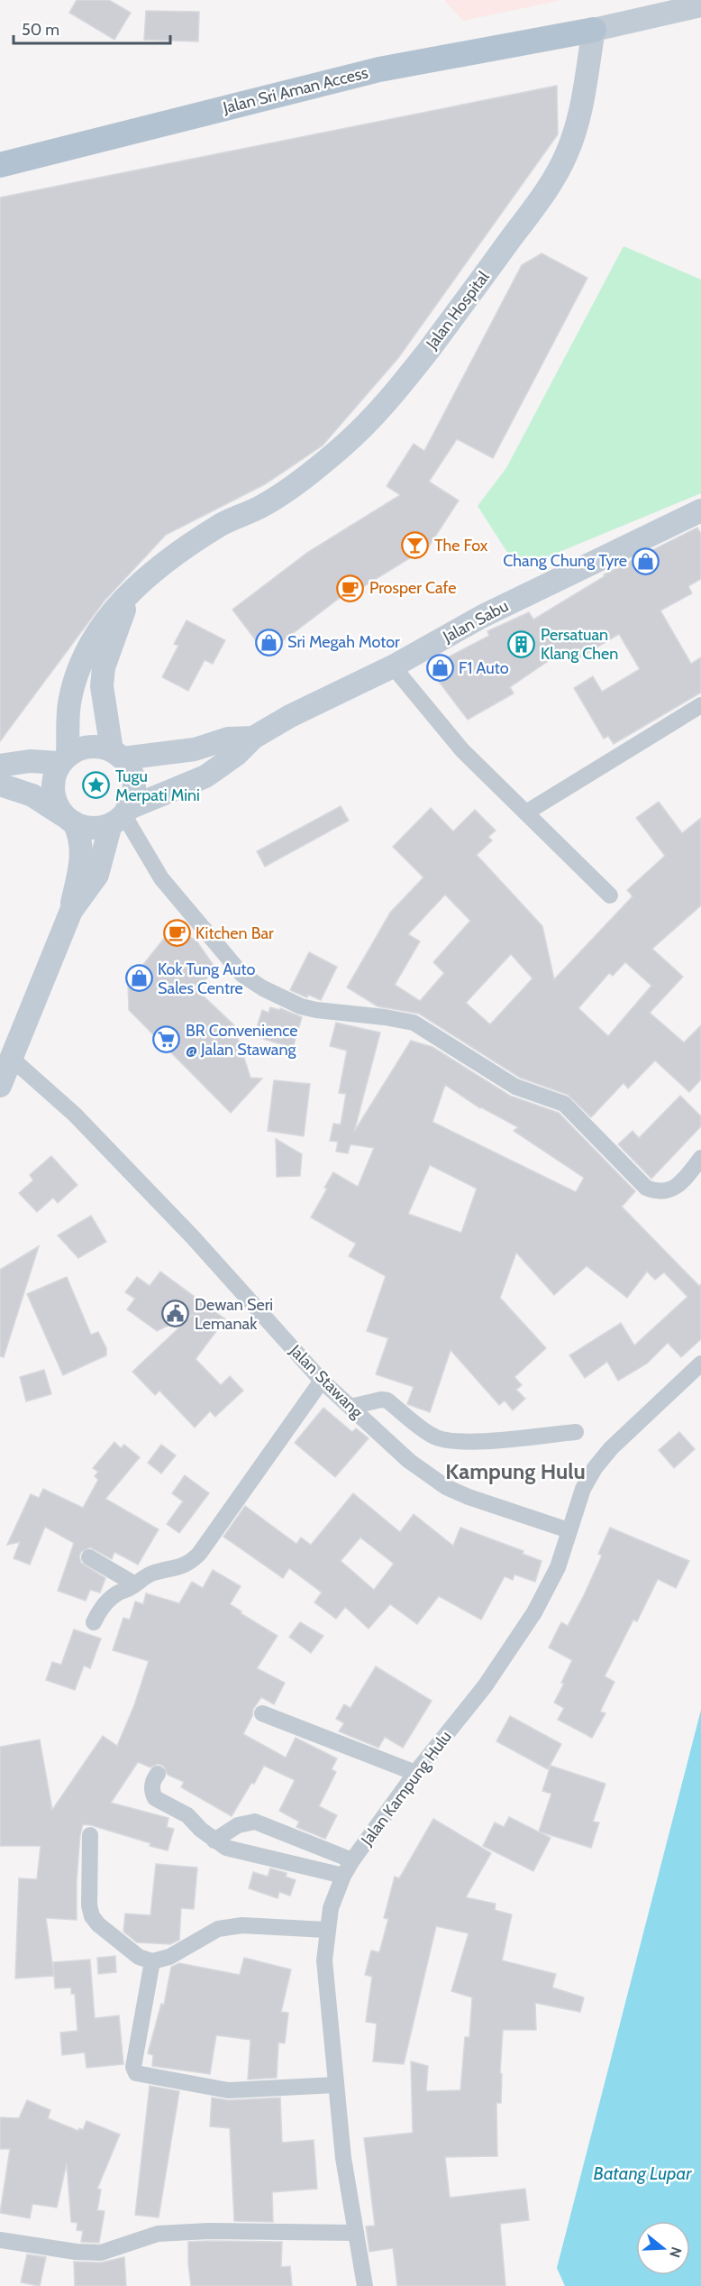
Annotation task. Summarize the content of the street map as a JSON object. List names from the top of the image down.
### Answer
{
  "streets": {
    "main road": ["Jalan Sri Aman Access", "Jalan Hospital", "Jalan Sabu"],
    "street": ["Jalan Stawang", "Jalan Kampung Hulu"]
  },
  "crossings": [
    ["Jalan Sri Aman Access", "Jalan Hospital"],
    ["Jalan Stawang", "Jalan Kampung Hulu"]
  ],
  "districts": ["Kampung Hulu"],
  "water": ["Batang Lupar"],
  "places": {
    "bar": ["The Fox"],
    "shop": [
      "Chang Chung Tyre",
      "Sri Megah Motor",
      "F1 Auto",
      "Kok Tung Auto Sales Centre"
    ],
    "cafe": ["Prosper Cafe", "Kitchen Bar"],
    "building": ["Persatuan Klang Chen"],
    "place": ["Tugu Merpati Mini"],
    "supermarket": ["BR Convenience @ Jalan Stawang"],
    "public building": ["Dewan Seri Lemanak"]
  },
  "scale_bar": "50 m",
  "north": "right"
}
